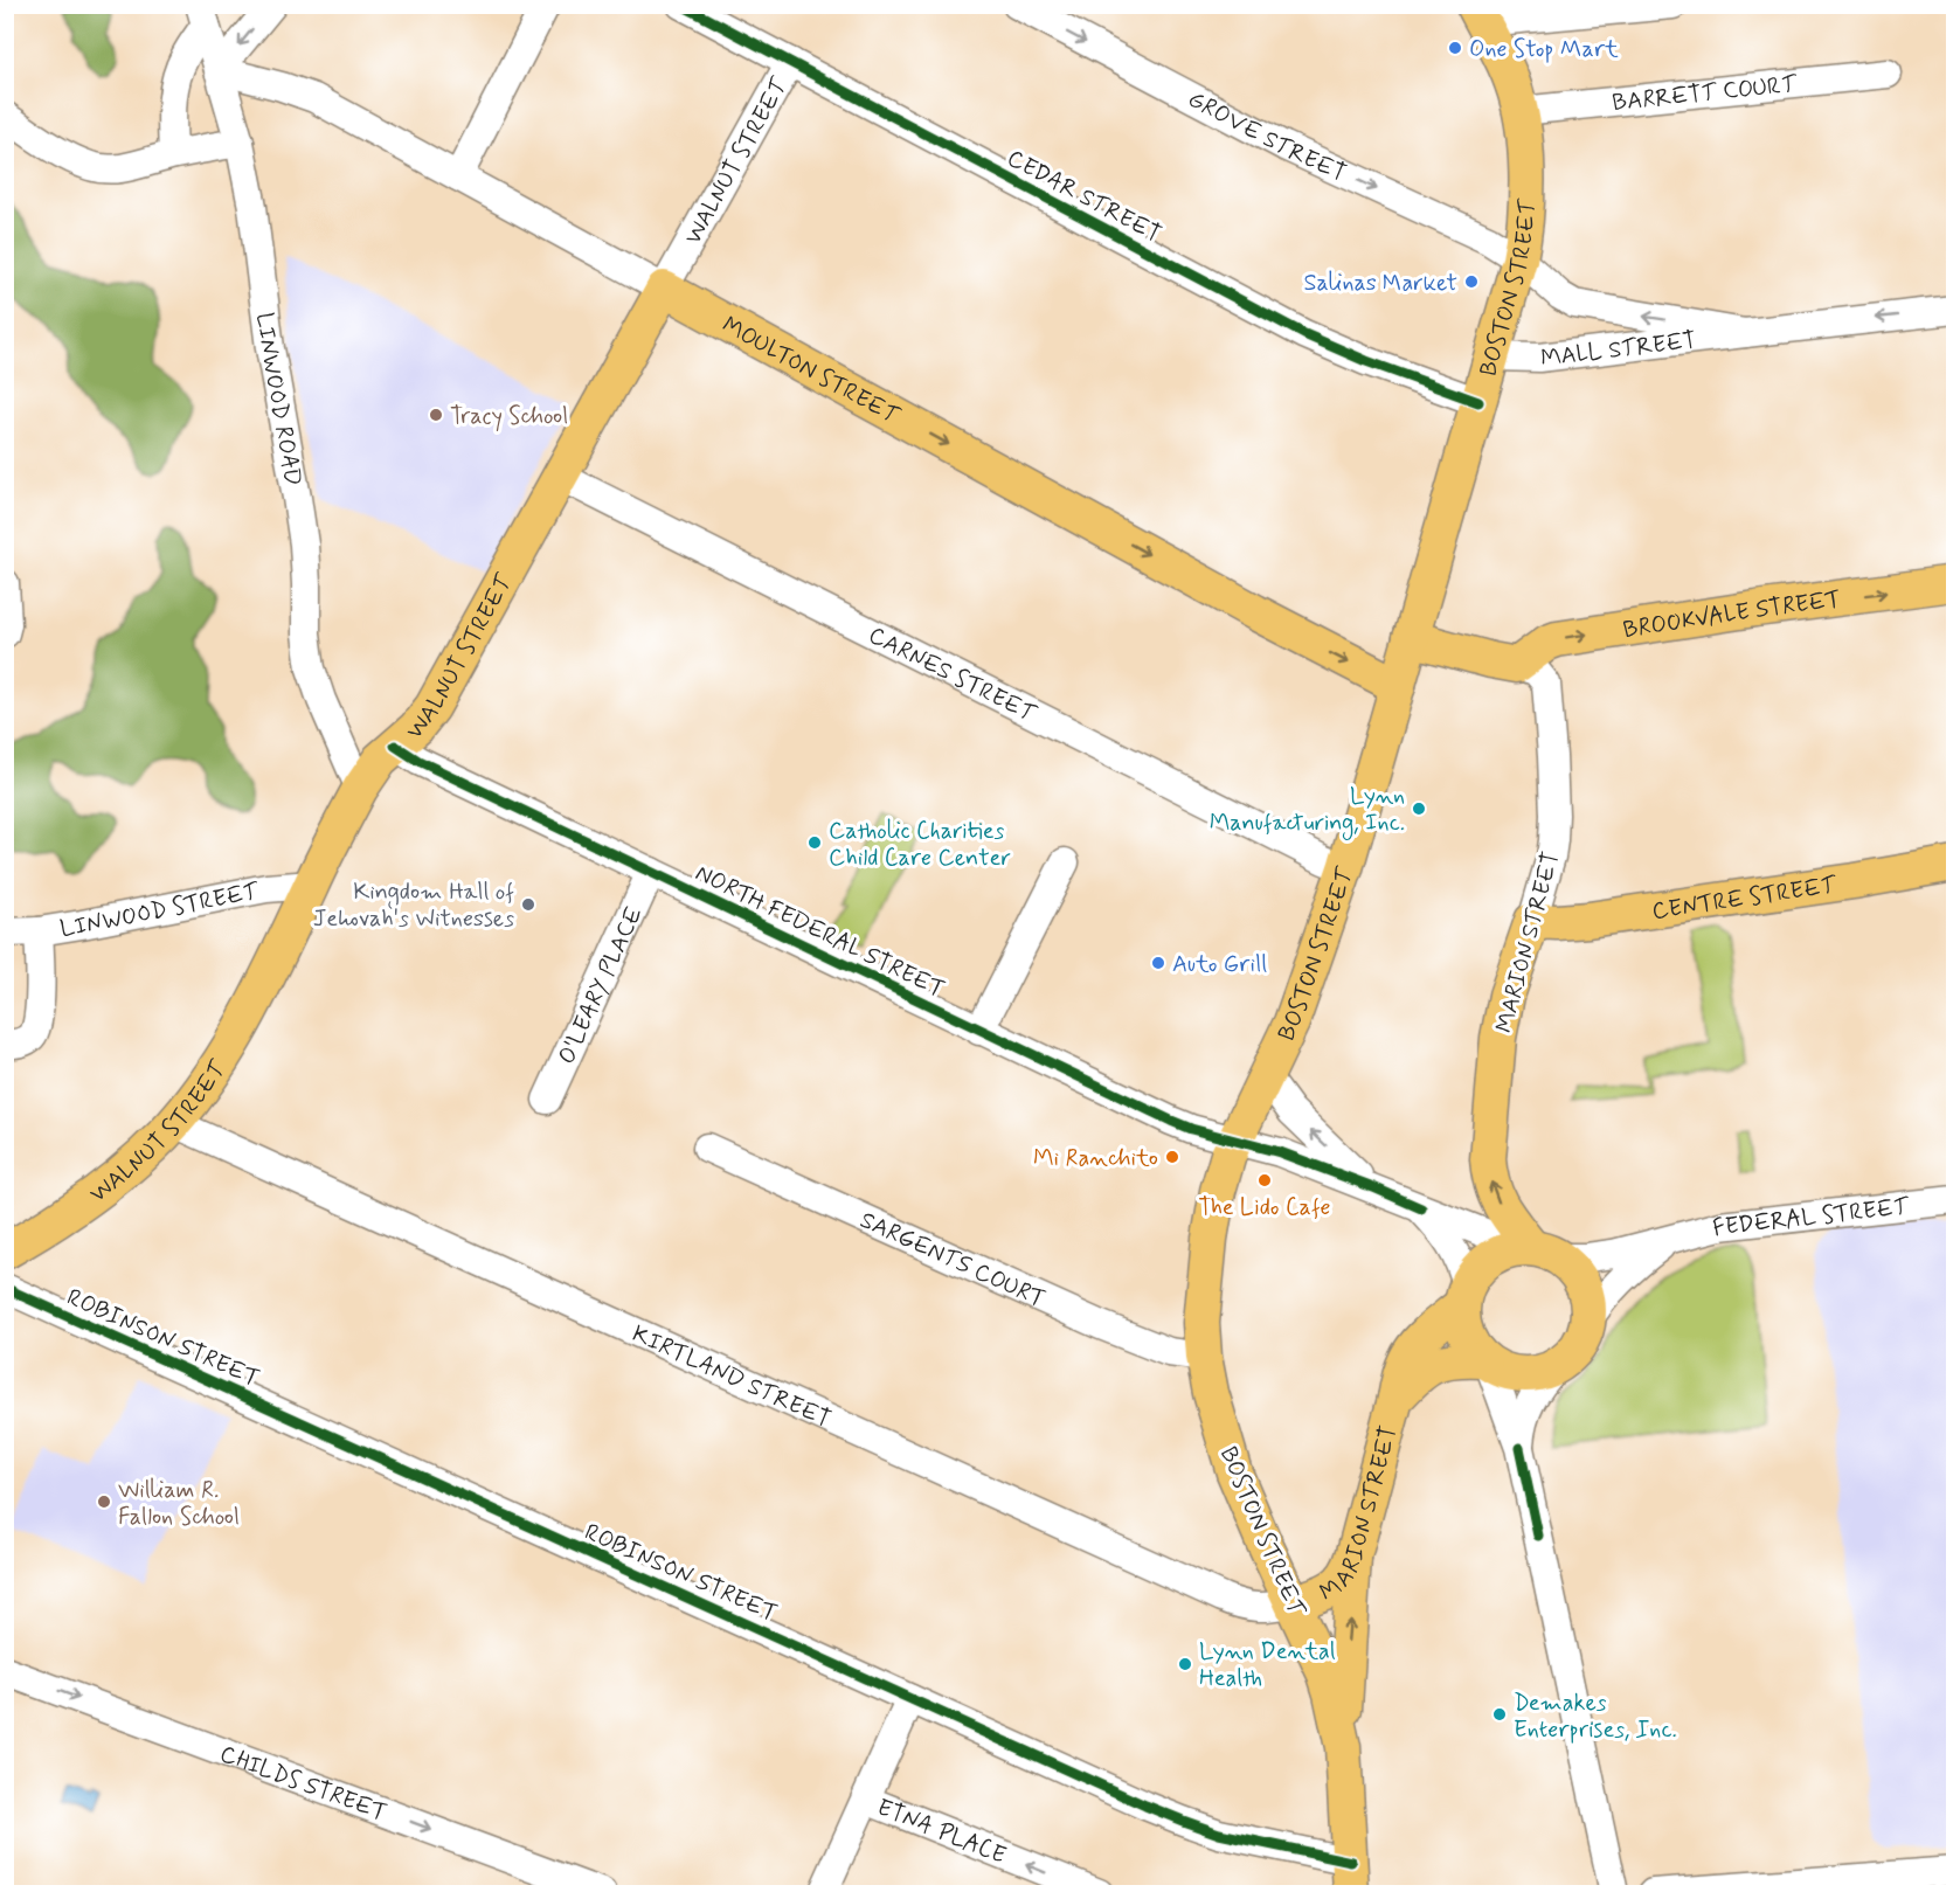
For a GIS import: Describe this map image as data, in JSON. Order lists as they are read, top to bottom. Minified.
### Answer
{"streets":{"main road":["WALNUT STREET","BOSTON STREET","MOULTON STREET","BROOKVALE STREET","CENTRE STREET","MARION STREET"],"street":["BARRETT COURT","GROVE STREET","CEDAR STREET","MALL STREET","LINWOOD ROAD","CARNES STREET","LINWOOD STREET","NORTH FEDERAL STREET","O'LEARY PLACE","FEDERAL STREET","SARGENTS COURT","ROBINSON STREET","KIRTLAND STREET","CHILDS STREET","ETNA PLACE"]},"crossings":[["BARRETT COURT","BOSTON STREET"],["GROVE STREET","BOSTON STREET"],["GROVE STREET","MALL STREET"],["WALNUT STREET","CEDAR STREET"],["WALNUT STREET","MOULTON STREET"],["WALNUT STREET","LINWOOD ROAD"],["WALNUT STREET","CARNES STREET"],["WALNUT STREET","LINWOOD STREET"],["WALNUT STREET","NORTH FEDERAL STREET"],["WALNUT STREET","KIRTLAND STREET"],["CEDAR STREET","BOSTON STREET"],["BOSTON STREET","MALL STREET"],["BOSTON STREET","MOULTON STREET"],["BOSTON STREET","CARNES STREET"],["BOSTON STREET","NORTH FEDERAL STREET"],["BOSTON STREET","MARION STREET"],["BOSTON STREET","FEDERAL STREET"],["BOSTON STREET","SARGENTS COURT"],["BOSTON STREET","ROBINSON STREET"],["BOSTON STREET","KIRTLAND STREET"],["MOULTON STREET","LINWOOD ROAD"],["BROOKVALE STREET","MARION STREET"],["CENTRE STREET","MARION STREET"],["NORTH FEDERAL STREET","O'LEARY PLACE"],["NORTH FEDERAL STREET","FEDERAL STREET"],["MARION STREET","FEDERAL STREET"],["MARION STREET","KIRTLAND STREET"]],"one_way":["GROVE STREET","MOULTON STREET","BROOKVALE STREET","CHILDS STREET","ETNA PLACE"],"places":["One Stop Mart","Salinas Market","Tracy School","Lynn Manufacturing, Inc.","Catholic Charities Child Care Center","Kingdom Hall of Jehovah's Witnesses","Auto Grill","Mi Ranchito","The Lido Cafe","William R. Fallon School","Lynn Dental Health","Demakes Enterprises, Inc."]}
